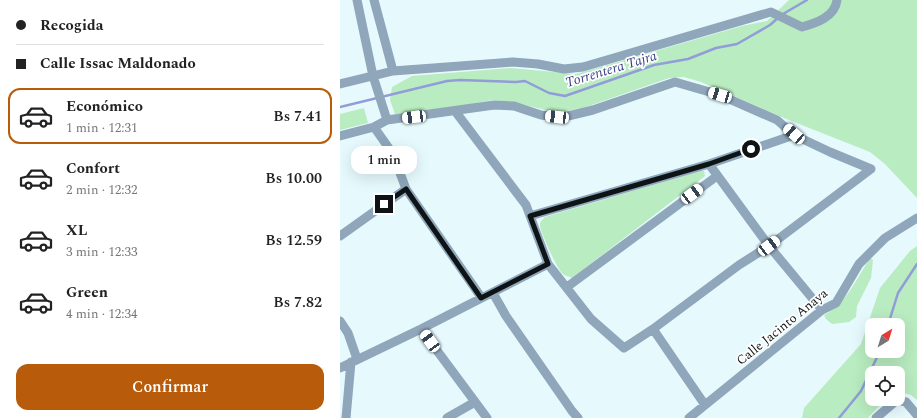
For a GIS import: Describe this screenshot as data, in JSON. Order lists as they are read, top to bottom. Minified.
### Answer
{"streets":{"street":["Calle Jacinto Anaya"]},"water":["Torrentera Tajra"],"north":"top right","page":{"banner":["Recogida","Calle Issac Maldonado"],"list":[{"name":"Económico","note":"1 min · 12:31","value":"Bs 7.41"},{"name":"Confort","note":"2 min · 12:32","value":"Bs 10.00"},{"name":"XL","note":"3 min · 12:33","value":"Bs 12.59"},{"name":"Green","note":"4 min · 12:34","value":"Bs 7.82"}],"bubble":"1 min","buttons":"Confirmar"}}
